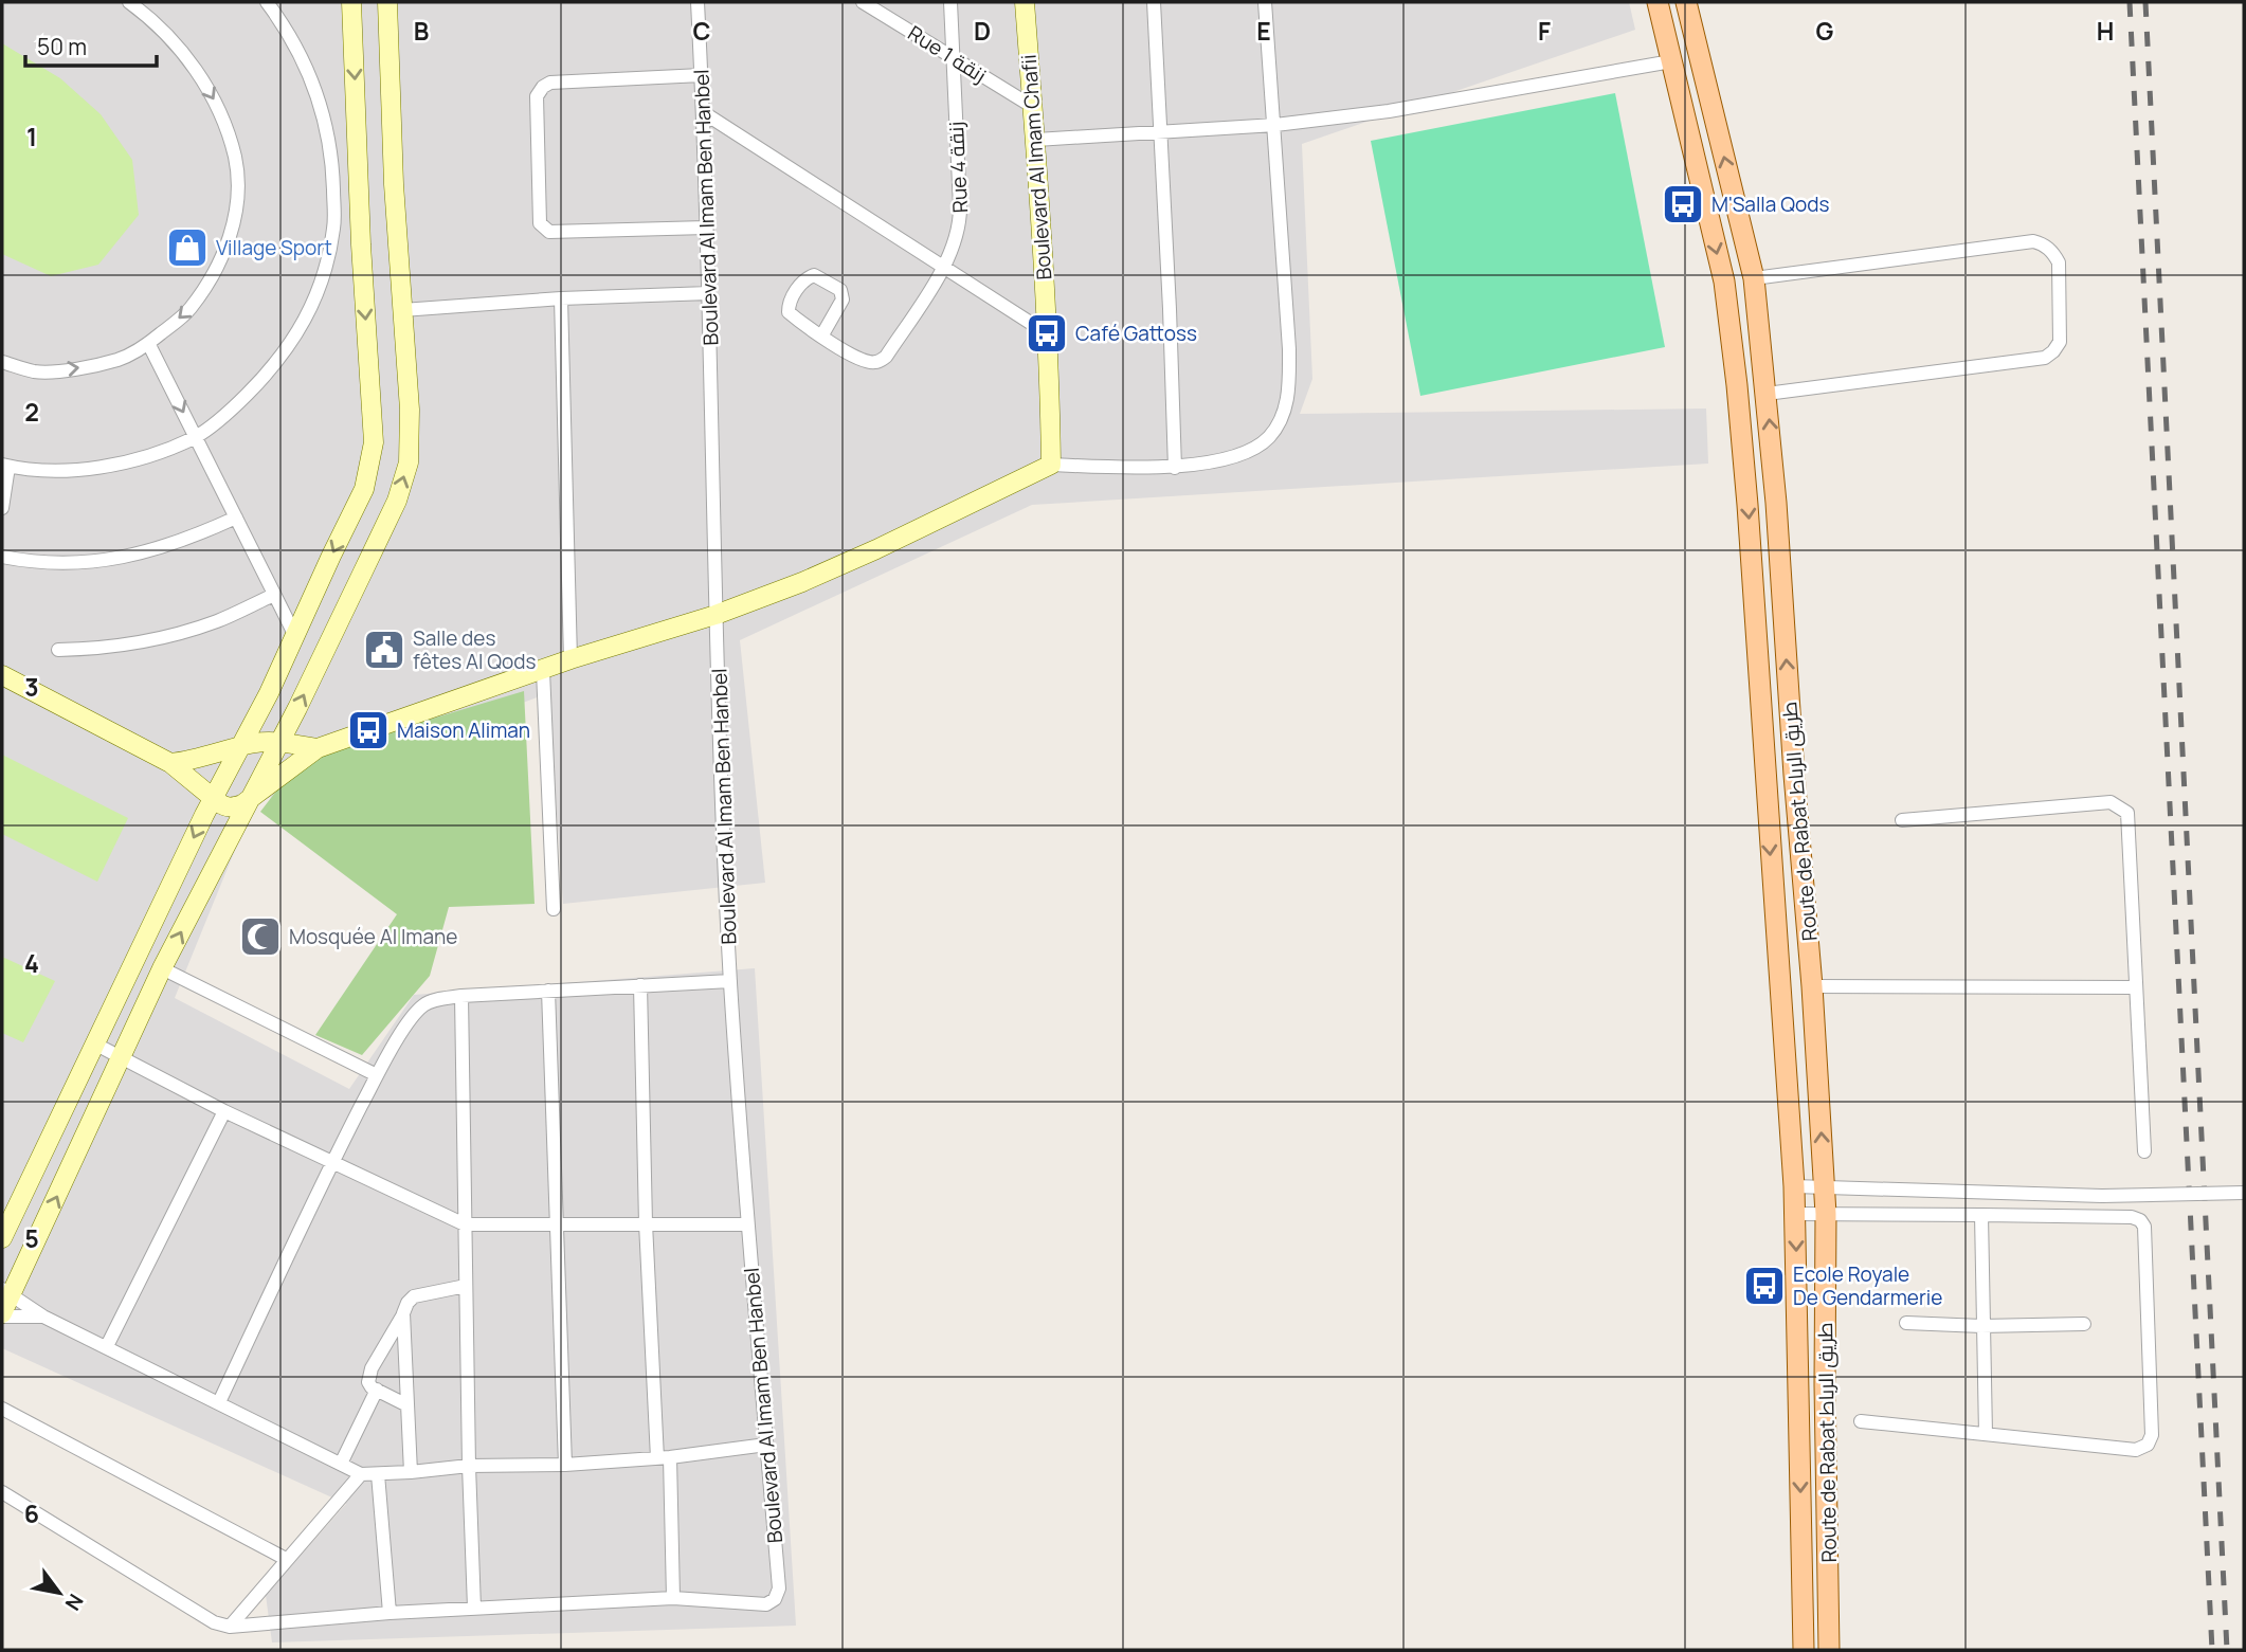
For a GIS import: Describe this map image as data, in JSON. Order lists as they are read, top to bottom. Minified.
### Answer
{"streets":{"main road":["Route de Rabat طريق الرباط"],"street":["Rue 1 زنقة","Rue 4 زنقة","Boulevard Al Imam Chafii","Boulevard Al Imam Ben Hanbel"]},"crossings":[["Rue 1 زنقة","Rue 4 زنقة"],["Rue 1 زنقة","Boulevard Al Imam Chafii"]],"places":{"bus stop":["M'Salla Qods","Café Gattoss","Maison Aliman","Ecole Royale De Gendarmerie"],"shop":["Village Sport"],"public building":["Salle des fêtes Al Qods"],"mosque":["Mosquée Al Imane"]},"scale_bar":"50 m","north":"bottom right","grid":{"columns":["B","C","D","E","F","G","H"],"rows":["1","2","3","4","5","6"]}}
